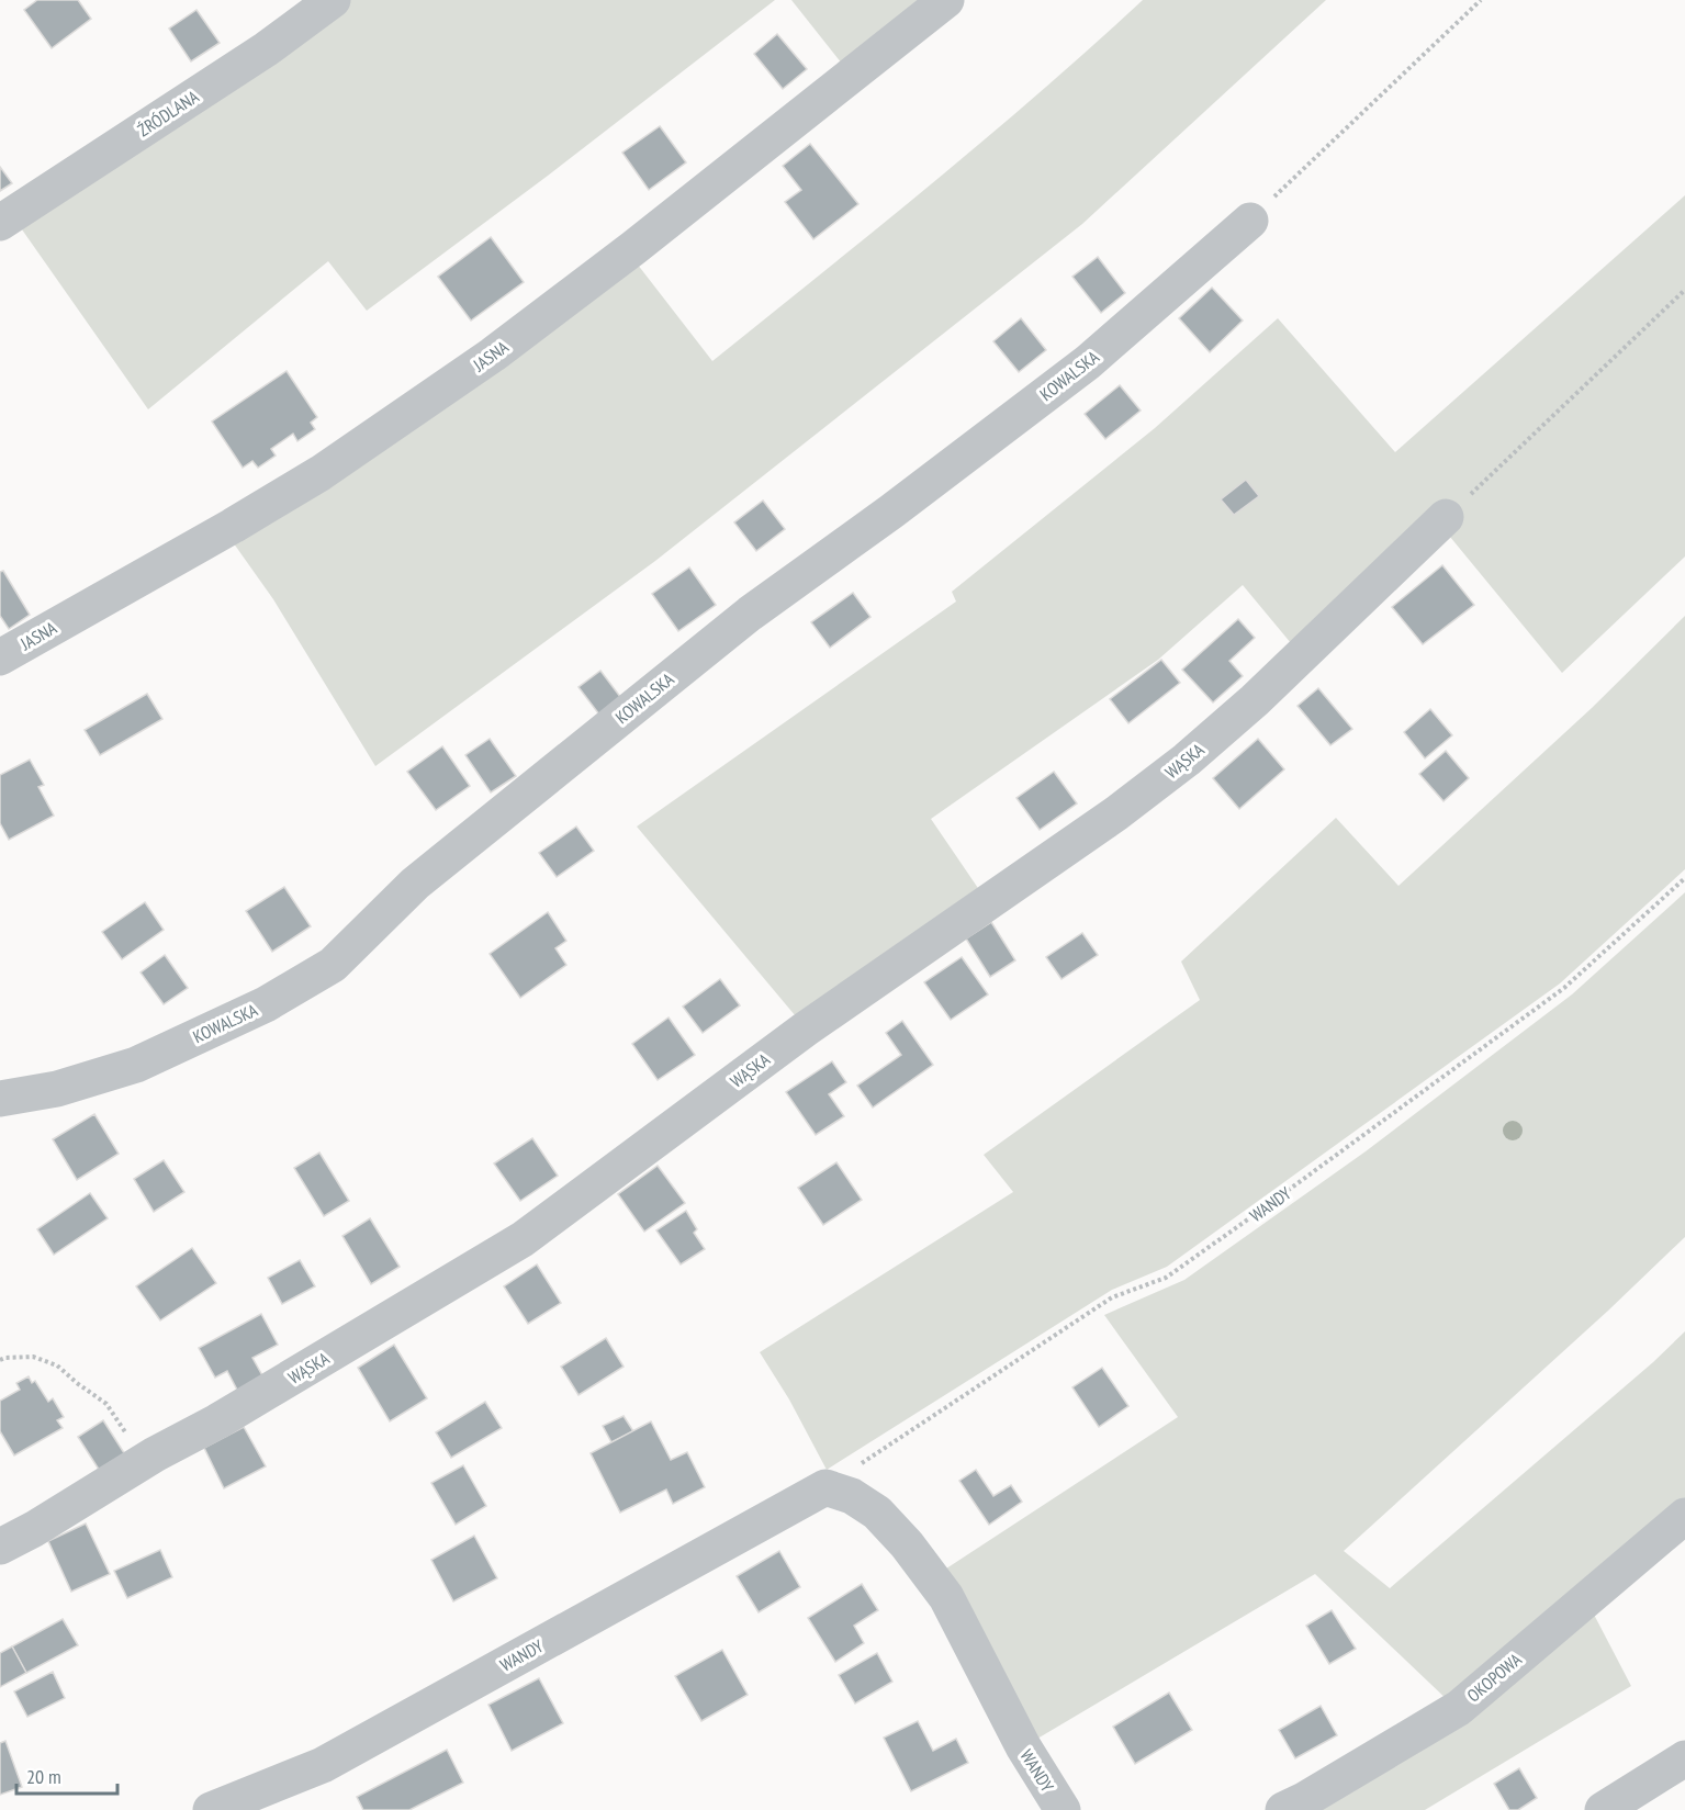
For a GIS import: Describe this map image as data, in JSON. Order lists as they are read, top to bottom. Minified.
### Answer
{"streets":{"street":["ŹRÓDLANA","JASNA","KOWALSKA","WĄSKA","WANDY","OKOPOWA"]},"scale_bar":"20 m"}
